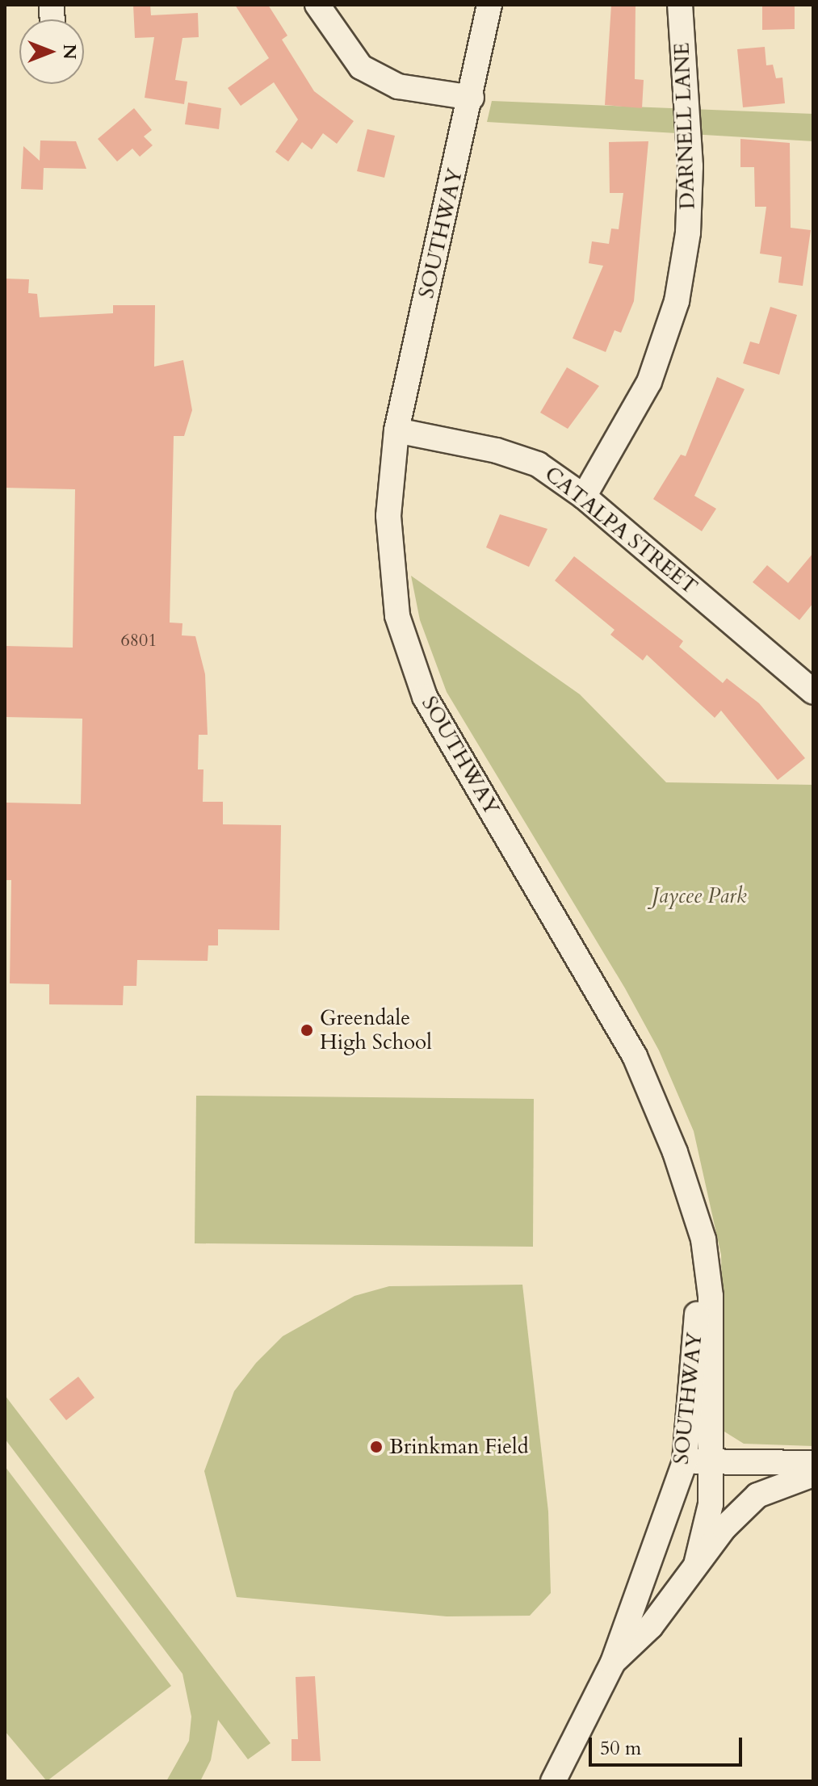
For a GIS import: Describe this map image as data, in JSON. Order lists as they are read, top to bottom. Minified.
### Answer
{"streets":{"street":["DARNELL LANE","SOUTHWAY","CATALPA STREET"]},"crossings":[["DARNELL LANE","CATALPA STREET"],["SOUTHWAY","CATALPA STREET"]],"parks":["Jaycee Park"],"places":["Greendale High School","Brinkman Field"],"house_numbers":["6801"],"scale_bar":"50 m","north":"right"}
